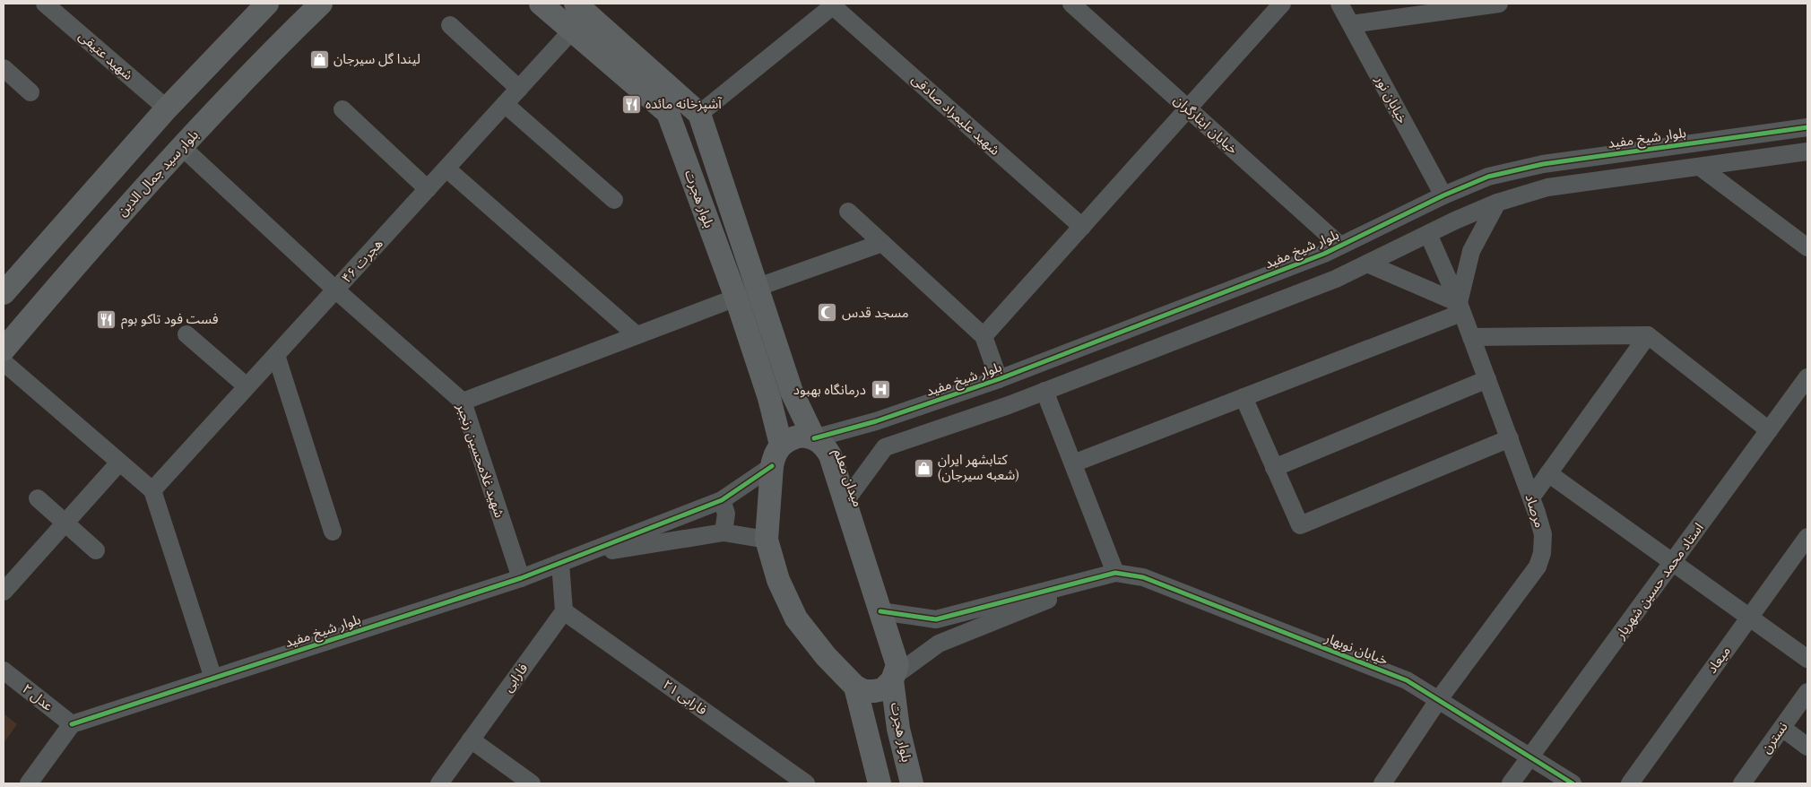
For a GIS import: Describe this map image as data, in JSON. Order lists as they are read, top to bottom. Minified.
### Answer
{"streets":{"main road":["بلوار سید جمال الدین","بلوار هجرت","میدان معلم"],"street":["شهید عتیقی","خیابان نور","شهید علیمراد صادقی","خیابان ایثارگران","بلوار شیخ مفید","هجرت ۴۶","شهید غلامحسین رنجبر","مرصاد","استاد محمد حسین شهریار","خیابان نوبهار","میعاد","فارابی","عدل ۲","فارابی ۲۱","نسترن"]},"crossings":[["خیابان نور","بلوار شیخ مفید"],["خیابان ایثارگران","بلوار شیخ مفید"],["بلوار شیخ مفید","بلوار هجرت"],["بلوار شیخ مفید","شهید غلامحسین رنجبر"],["بلوار شیخ مفید","میدان معلم"],["بلوار شیخ مفید","عدل ۲"],["بلوار سید جمال الدین","شهید غلامحسین رنجبر"],["بلوار هجرت","هجرت ۴۶"],["بلوار هجرت","میدان معلم"],["هجرت ۴۶","شهید غلامحسین رنجبر"],["مرصاد","خیابان نوبهار"],["استاد محمد حسین شهریار","خیابان نوبهار"],["فارابی","فارابی ۲۱"]],"places":{"shop":["لیندا گل سیرجان","کتابشهر ایران (شعبه سیرجان)"],"restaurant":["آشپزخانه مائده","فست فود تاکو بوم"],"mosque":["مسجد قدس"],"hospital":["درمانگاه بهبود"]}}
